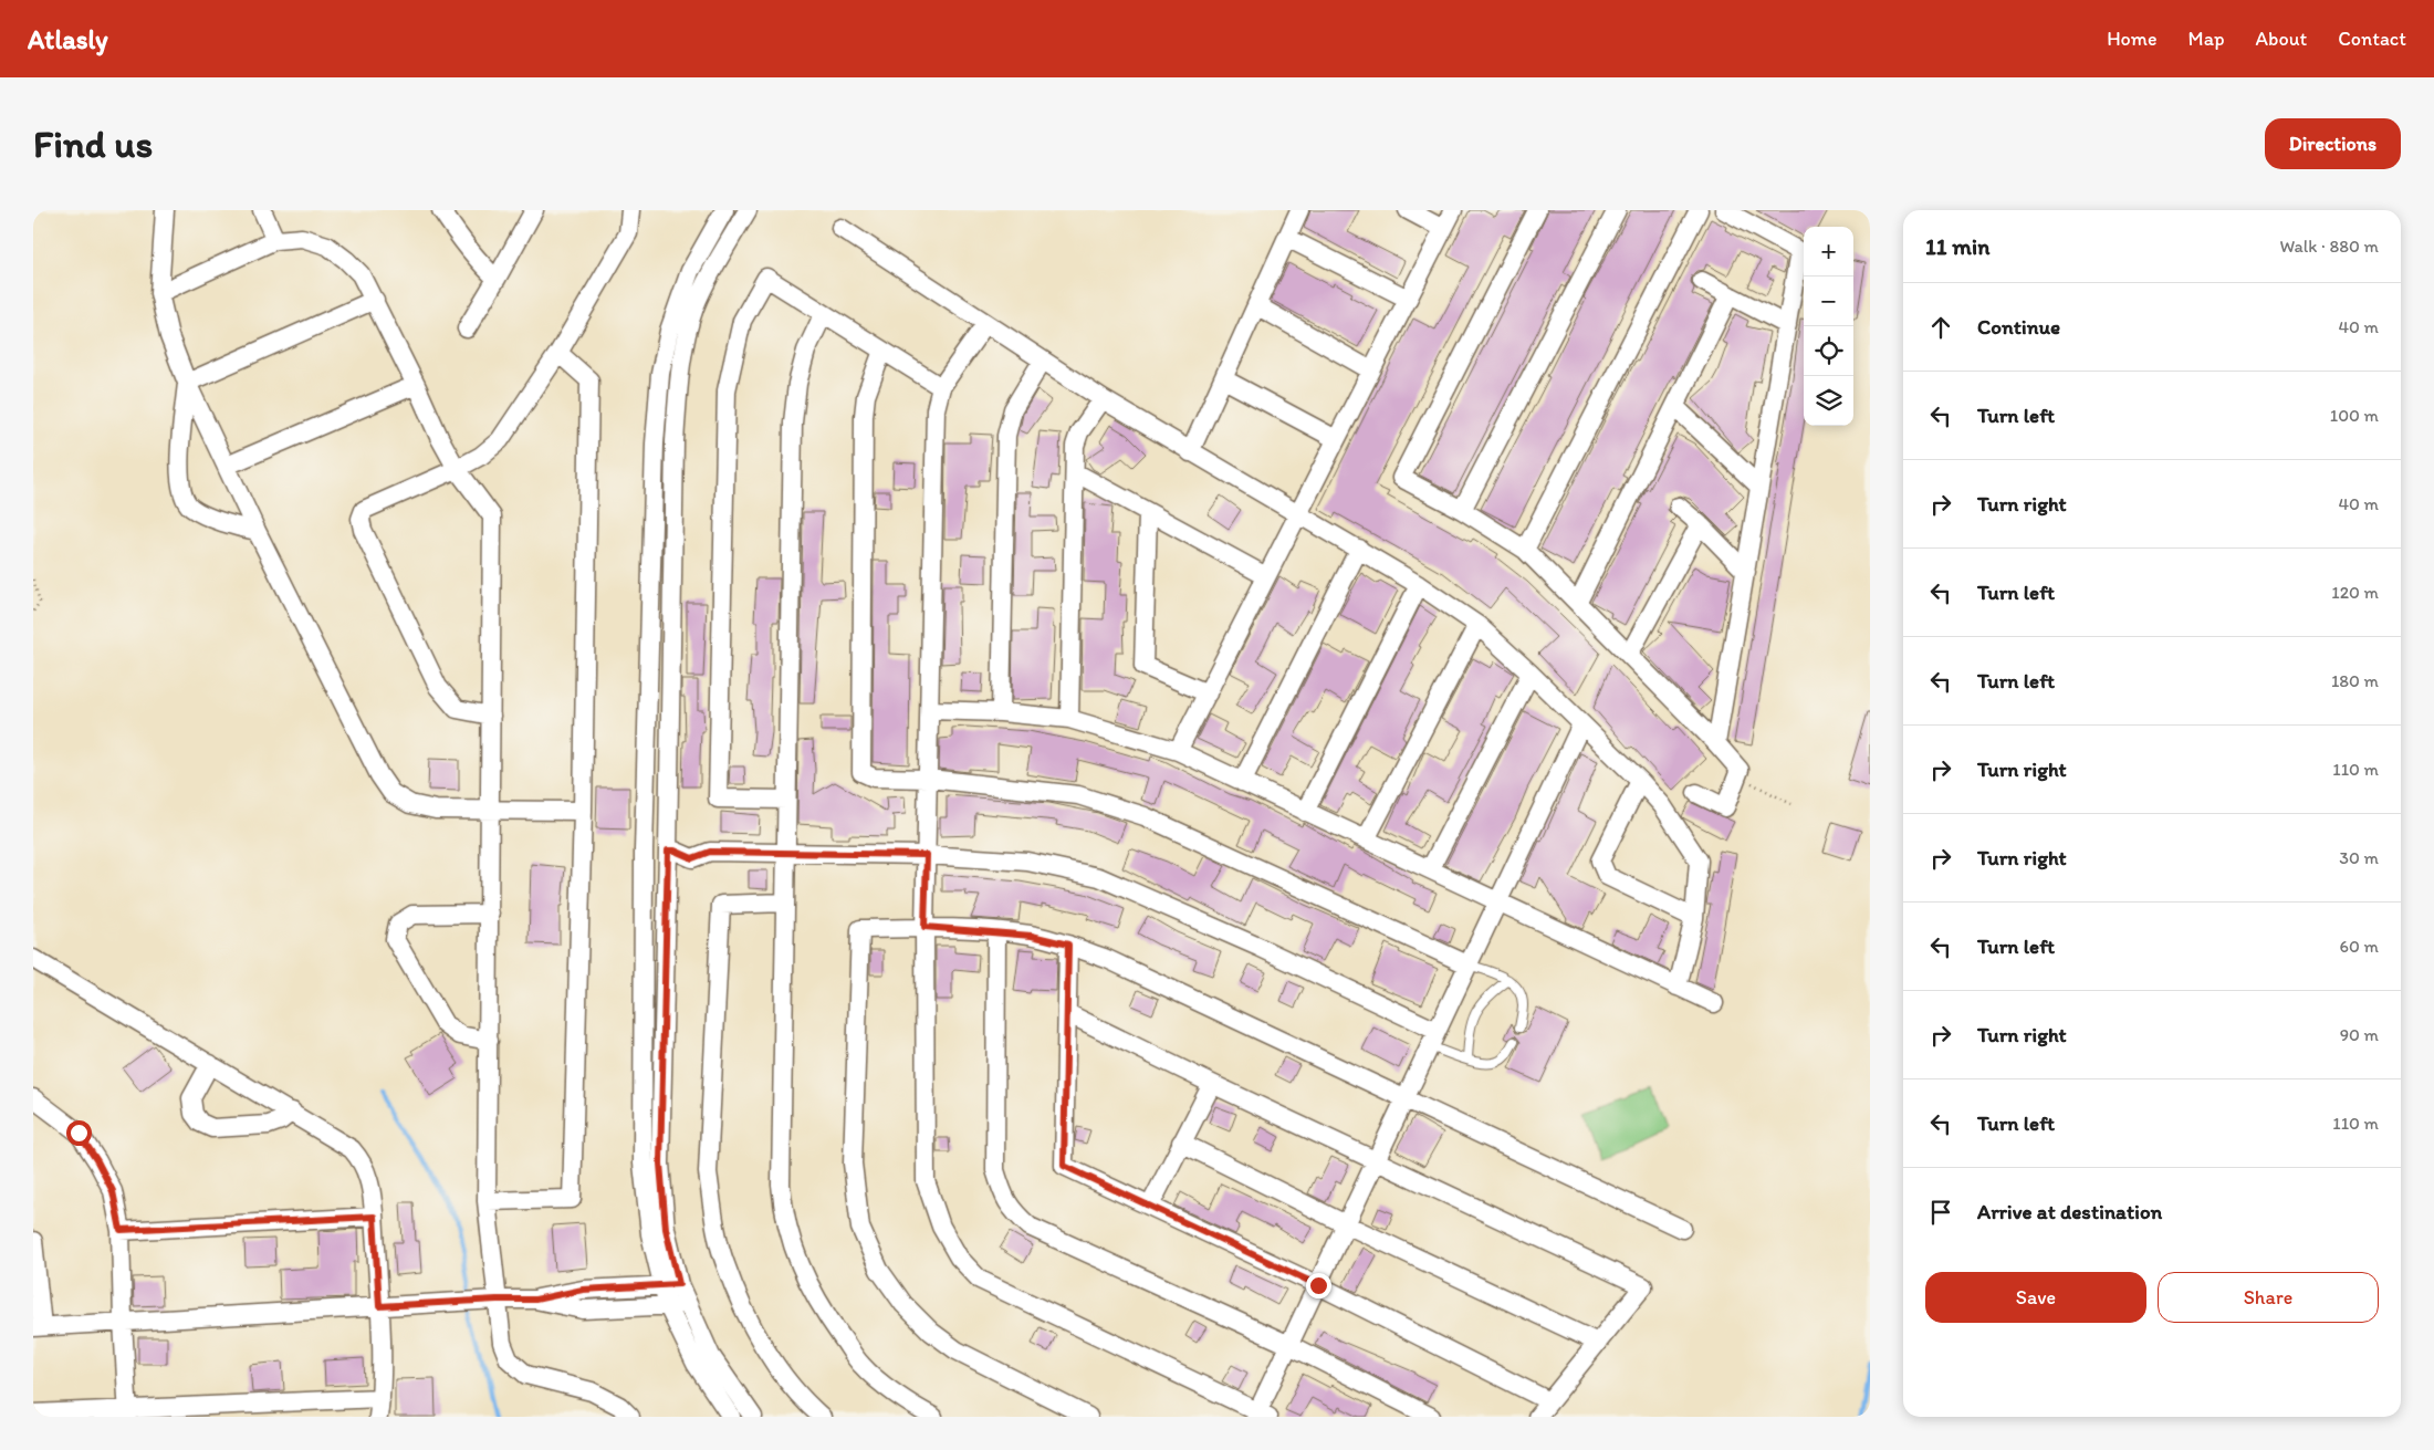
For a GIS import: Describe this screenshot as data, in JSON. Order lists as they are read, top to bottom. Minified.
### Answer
{"page":{"header":"Atlasly","nav":["Home","Map","About","Contact"],"buttons":["Directions",["Save","Share"]],"title":"Find us","heading":["11 min","Walk · 880 m"],"map_buttons":["+","−"],"list":[["Continue","40 m"],["Turn left","100 m"],["Turn right","40 m"],["Turn left","120 m"],["Turn left","180 m"],["Turn right","110 m"],["Turn right","30 m"],["Turn left","60 m"],["Turn right","90 m"],["Turn left","110 m"],"Arrive at destination"]}}
